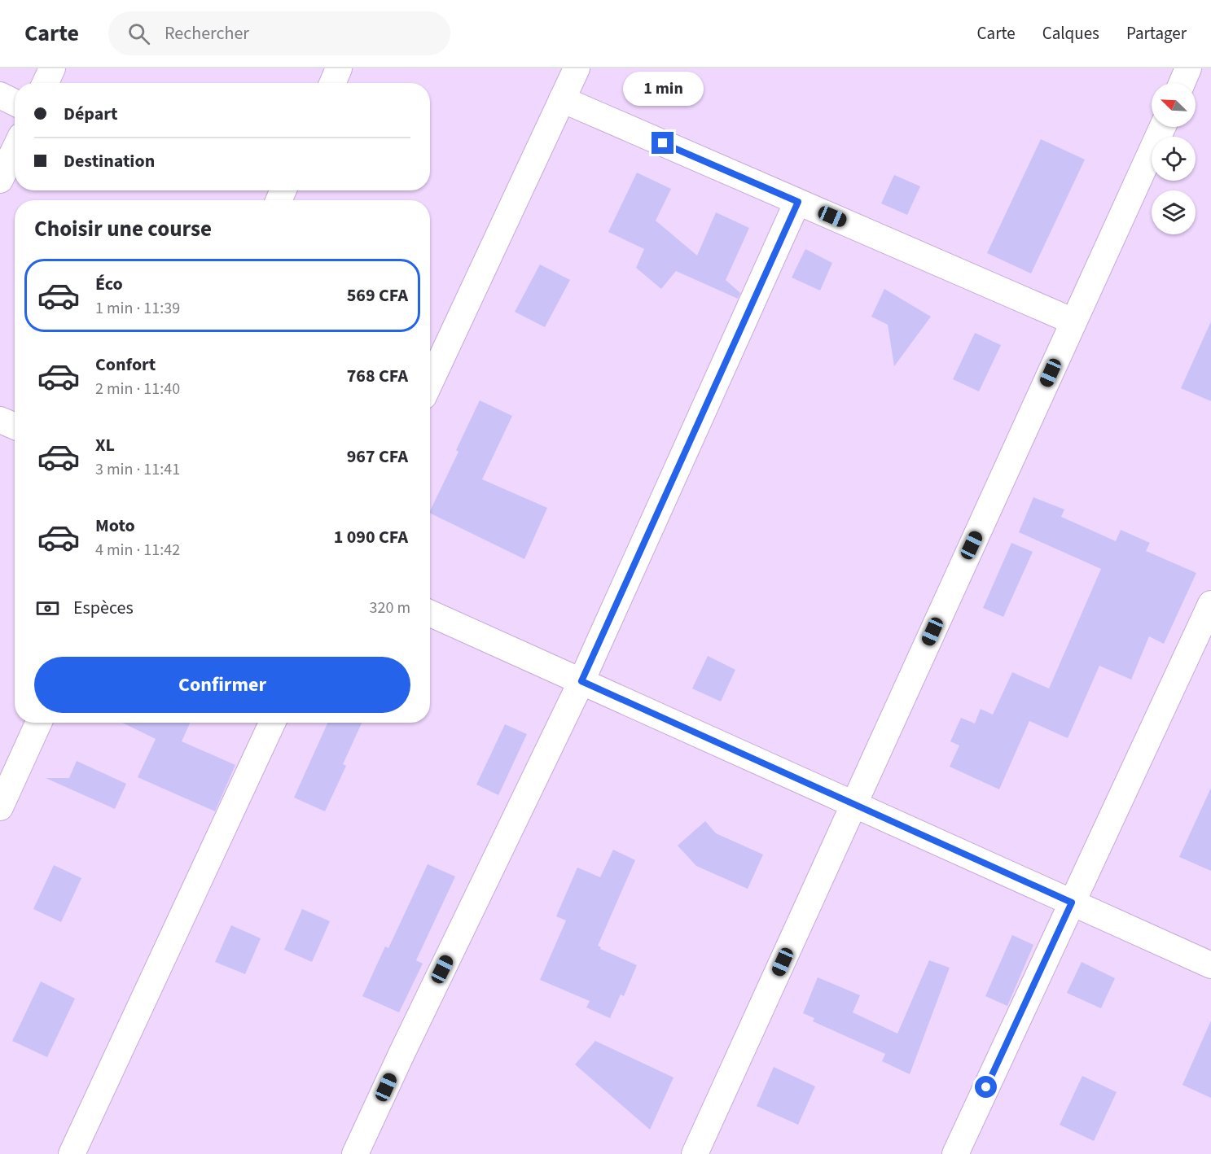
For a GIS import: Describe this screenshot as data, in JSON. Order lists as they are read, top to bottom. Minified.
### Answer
{"north":"top left","page":{"header":"Carte","search":"Rechercher","nav":["Carte","Calques","Partager"],"bubble":"1 min","banner":["Départ","Destination"],"heading":"Choisir une course","list":[{"name":"Éco","note":"1 min · 11:39","value":"569 CFA"},{"name":"Confort","note":"2 min · 11:40","value":"768 CFA"},{"name":"XL","note":"3 min · 11:41","value":"967 CFA"},{"name":"Moto","note":"4 min · 11:42","value":"1 090 CFA"}],"pay":["Espèces","320 m"],"buttons":"Confirmer"}}
